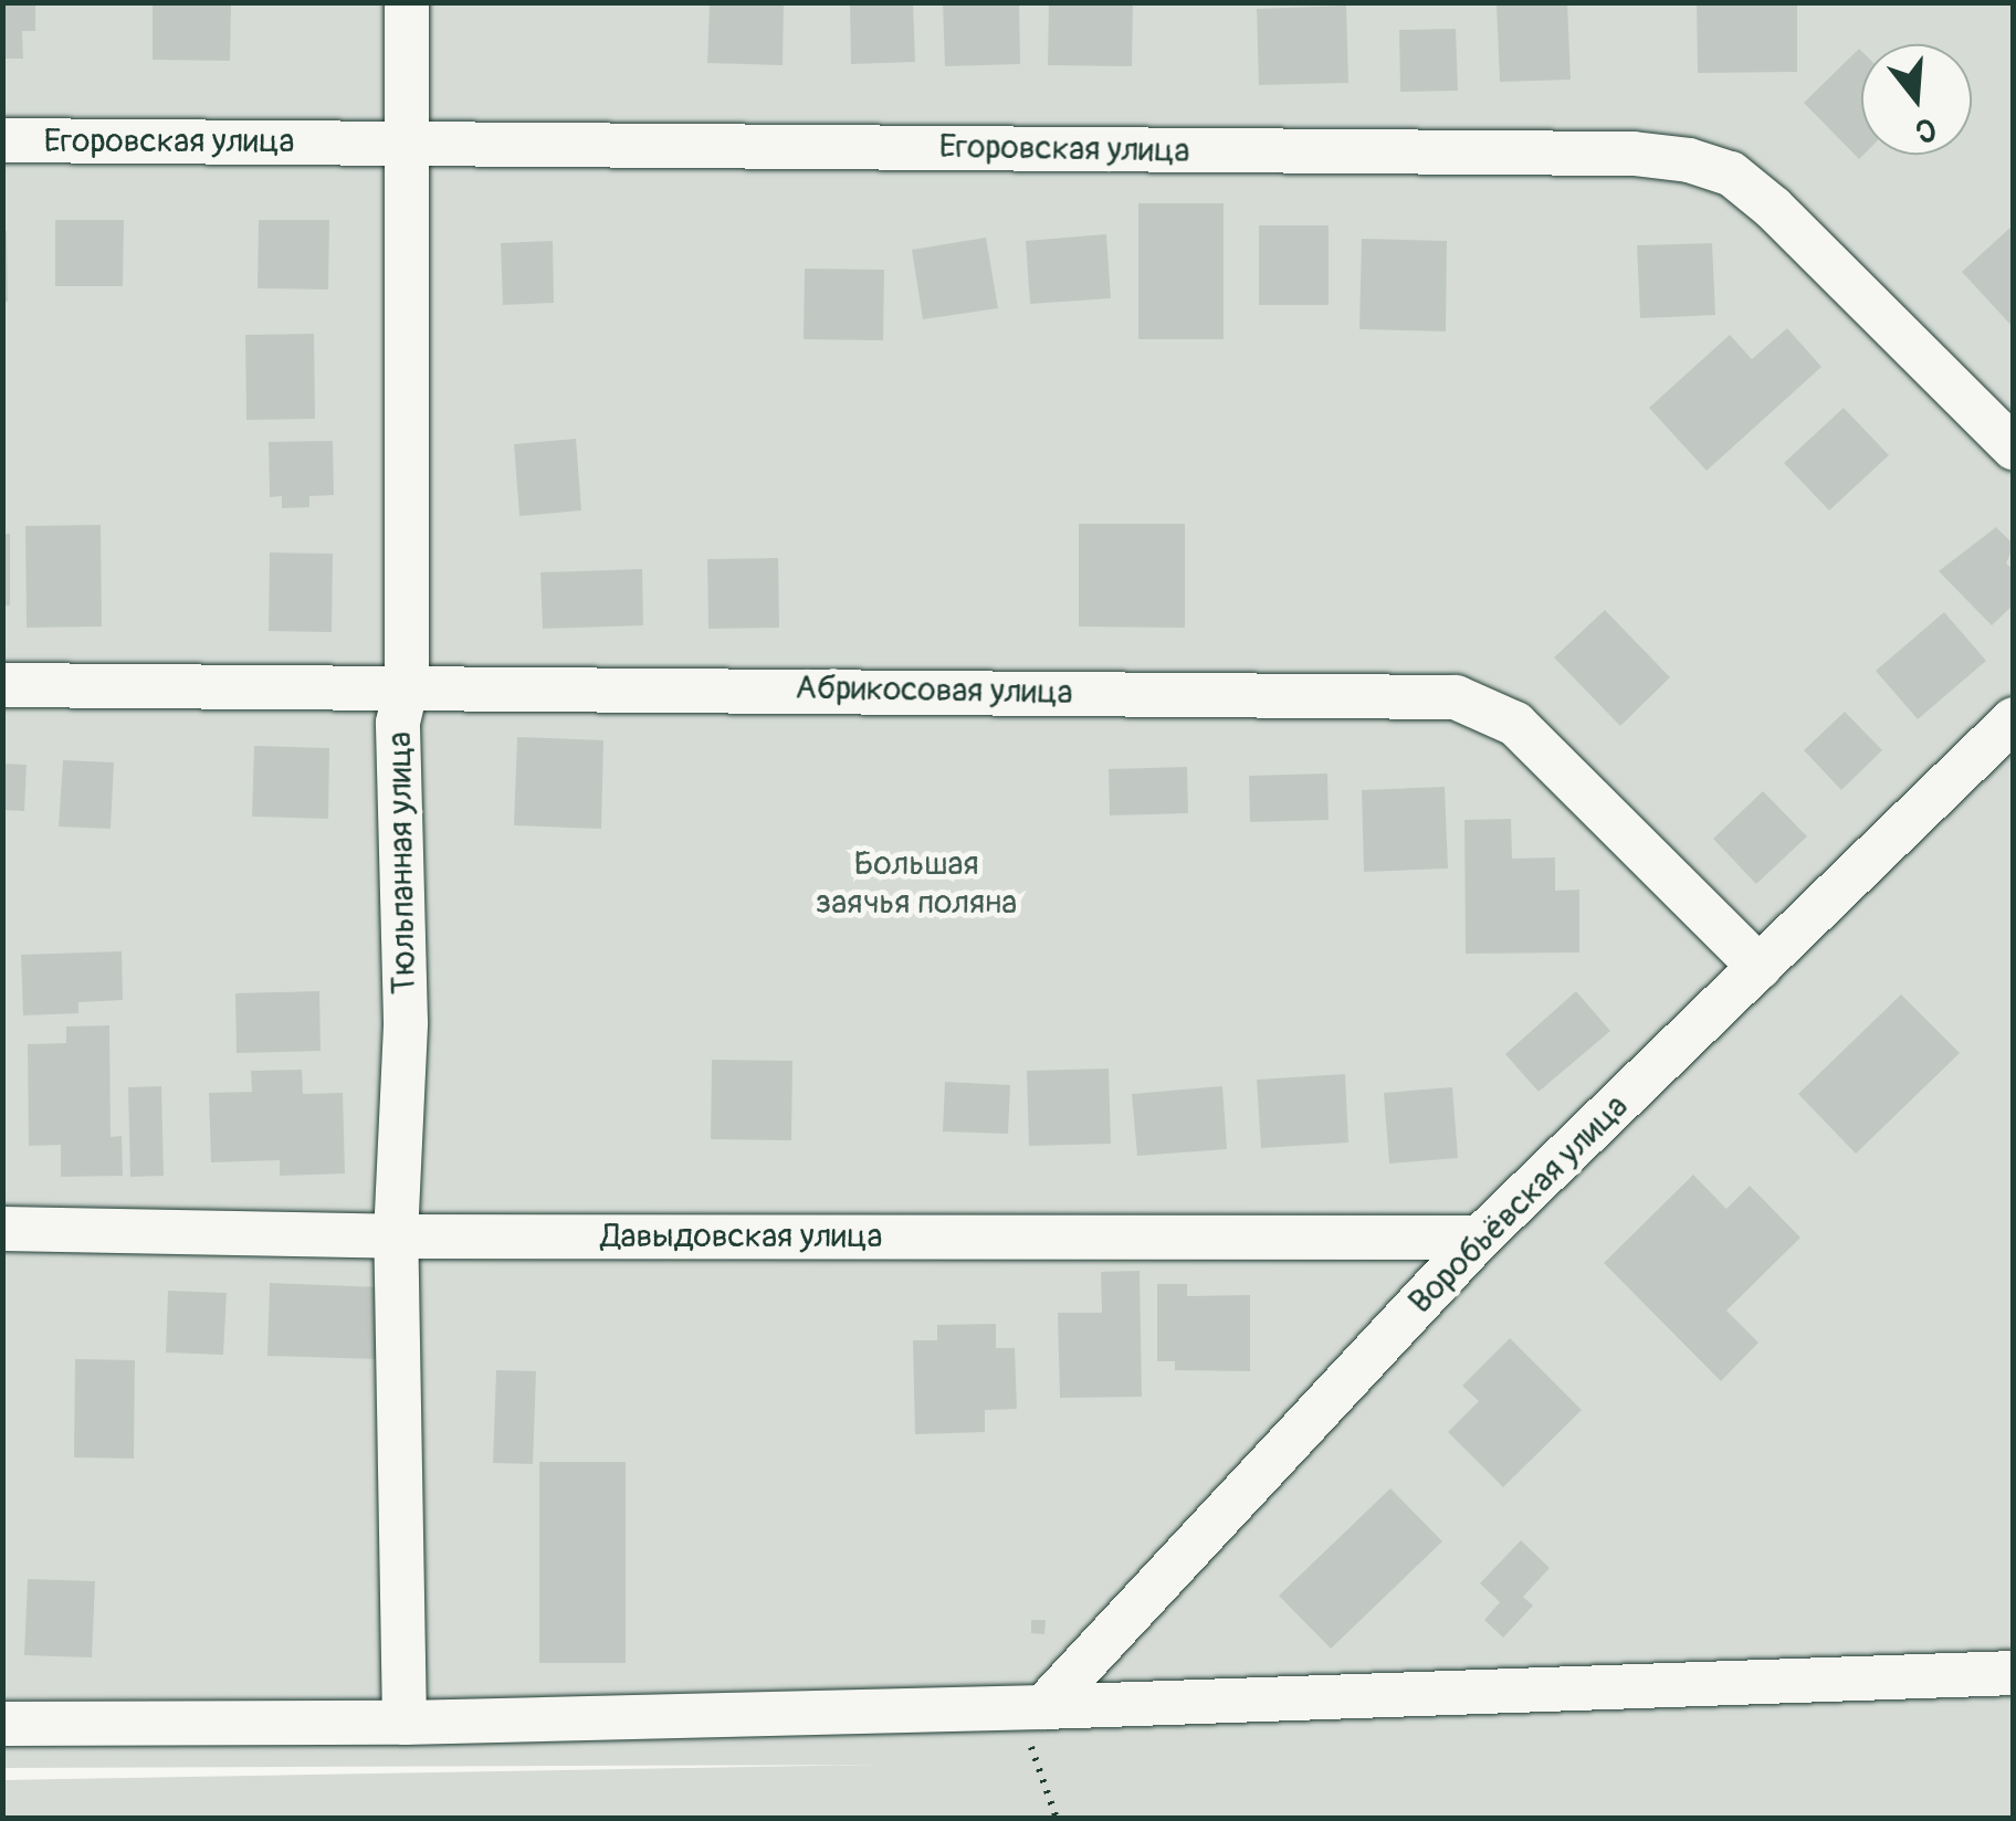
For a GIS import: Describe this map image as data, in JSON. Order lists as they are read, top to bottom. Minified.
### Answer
{"streets":{"street":["Егоровская улица","Абрикосовая улица","Тюльпанная улица","Воробьёвская улица","Давыдовская улица"]},"crossings":[["Егоровская улица","Тюльпанная улица"],["Абрикосовая улица","Тюльпанная улица"],["Абрикосовая улица","Воробьёвская улица"],["Тюльпанная улица","Давыдовская улица"],["Воробьёвская улица","Давыдовская улица"]],"parks":["Большая заячья поляна"],"north":"bottom"}
